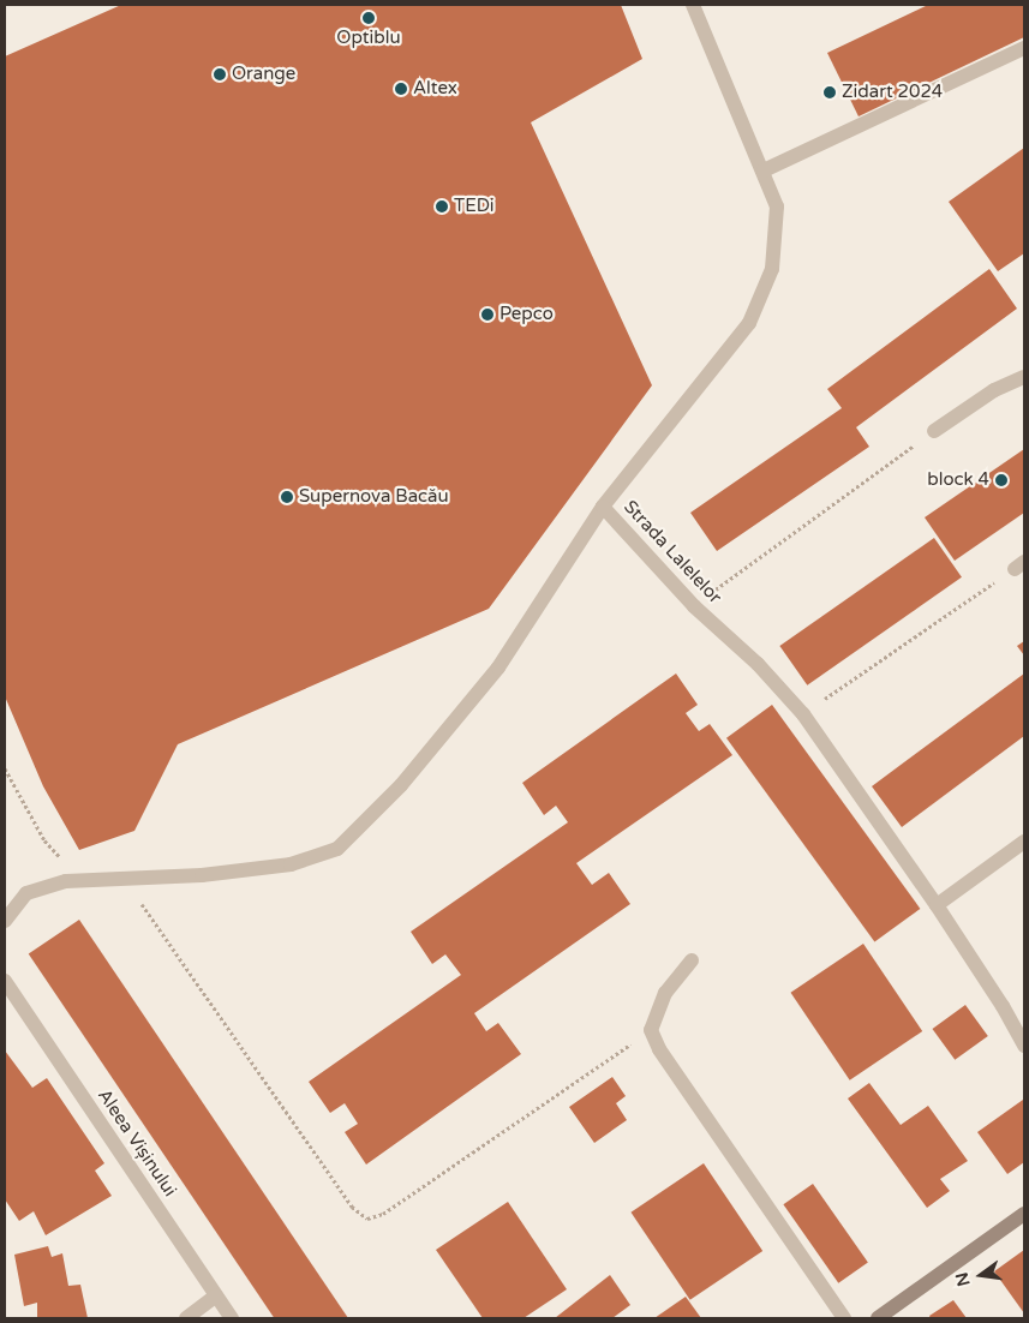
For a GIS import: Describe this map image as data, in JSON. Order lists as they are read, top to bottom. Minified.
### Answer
{"streets":{"street":["Strada Lalelelor","Aleea Vișinului"]},"places":["Optiblu","Orange","Altex","Zidart 2024","TEDi","Pepco","block 4","Supernova Bacău"],"north":"left"}
